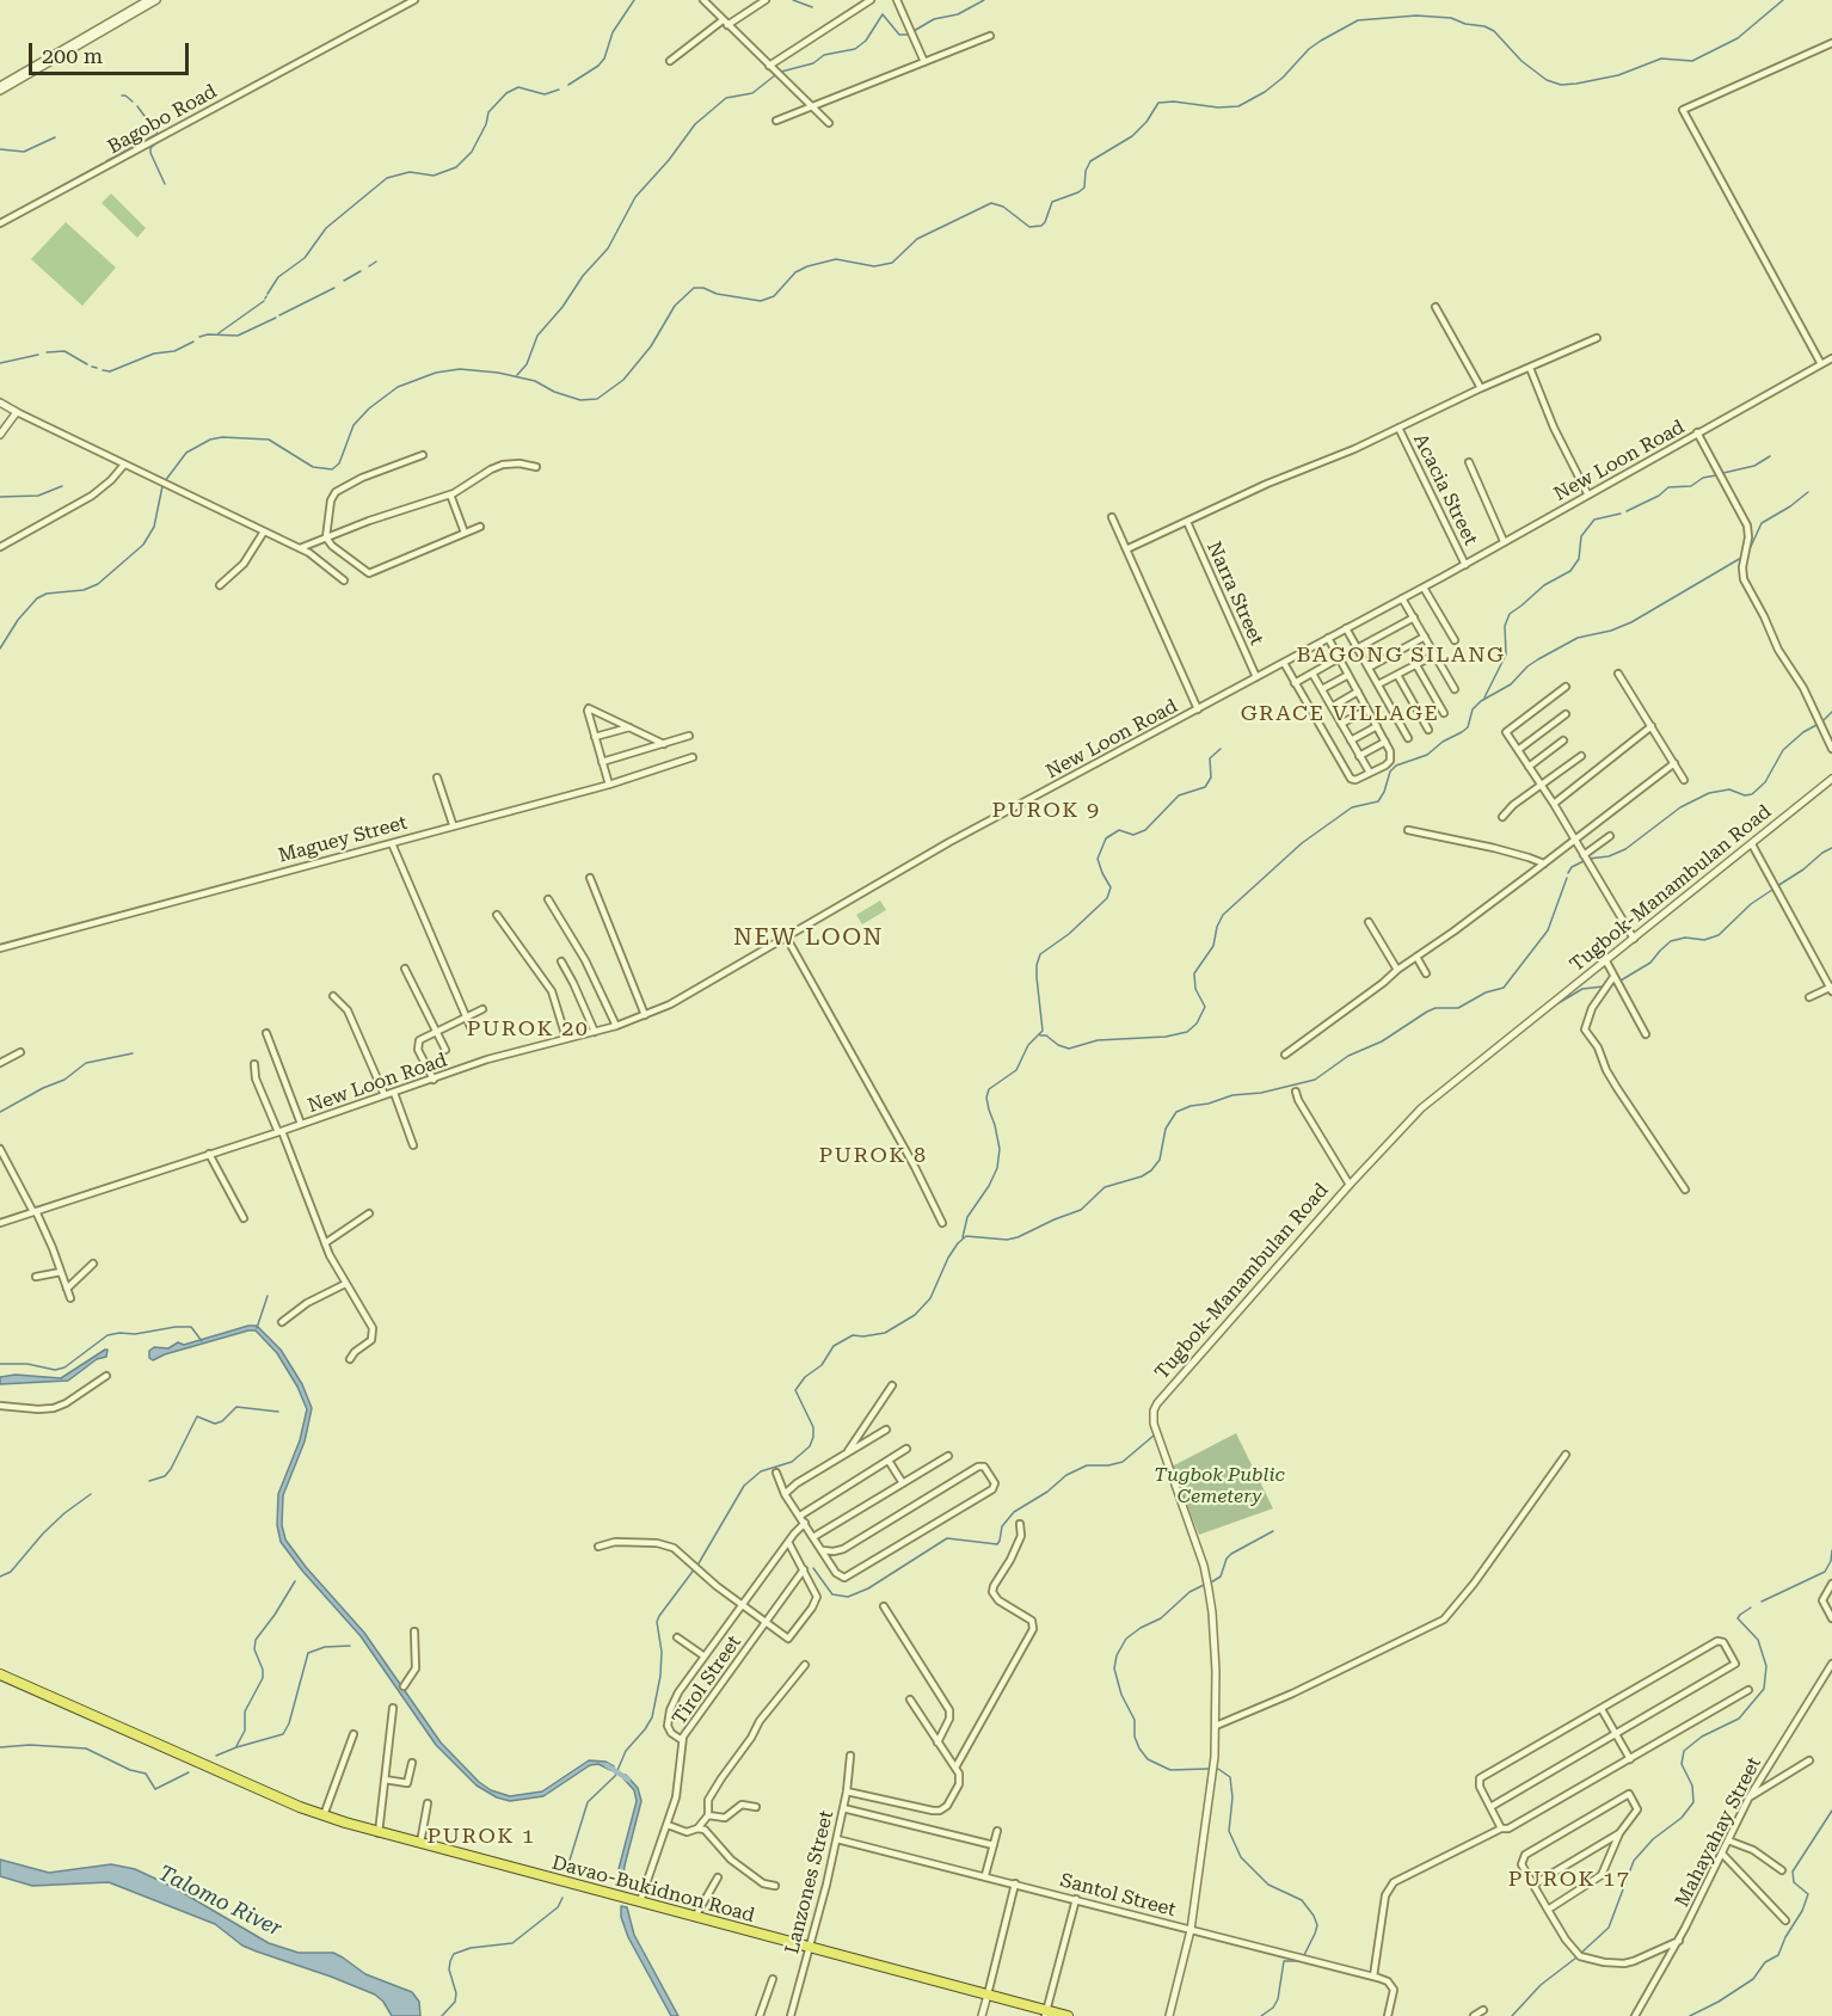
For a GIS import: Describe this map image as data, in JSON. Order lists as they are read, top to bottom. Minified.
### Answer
{"streets":{"highway":["Davao-Bukidnon Road"],"street":["Bagobo Road","New Loon Road","Acacia Street","Narra Street","Maguey Street","Tugbok-Manambulan Road","Tirol Street","Mahayahay Street","Lanzones Street","Santol Street"]},"crossings":[["New Loon Road","Acacia Street"],["New Loon Road","Narra Street"],["Tugbok-Manambulan Road","Santol Street"],["Tirol Street","Davao-Bukidnon Road"],["Lanzones Street","Davao-Bukidnon Road"],["Lanzones Street","Santol Street"]],"districts":["BAGONG SILANG","GRACE VILLAGE","PUROK 9","NEW LOON","PUROK 20","PUROK 8","PUROK 1","PUROK 17"],"water":["Talomo River"],"parks":["Tugbok Public Cemetery"],"scale_bar":"200 m"}
